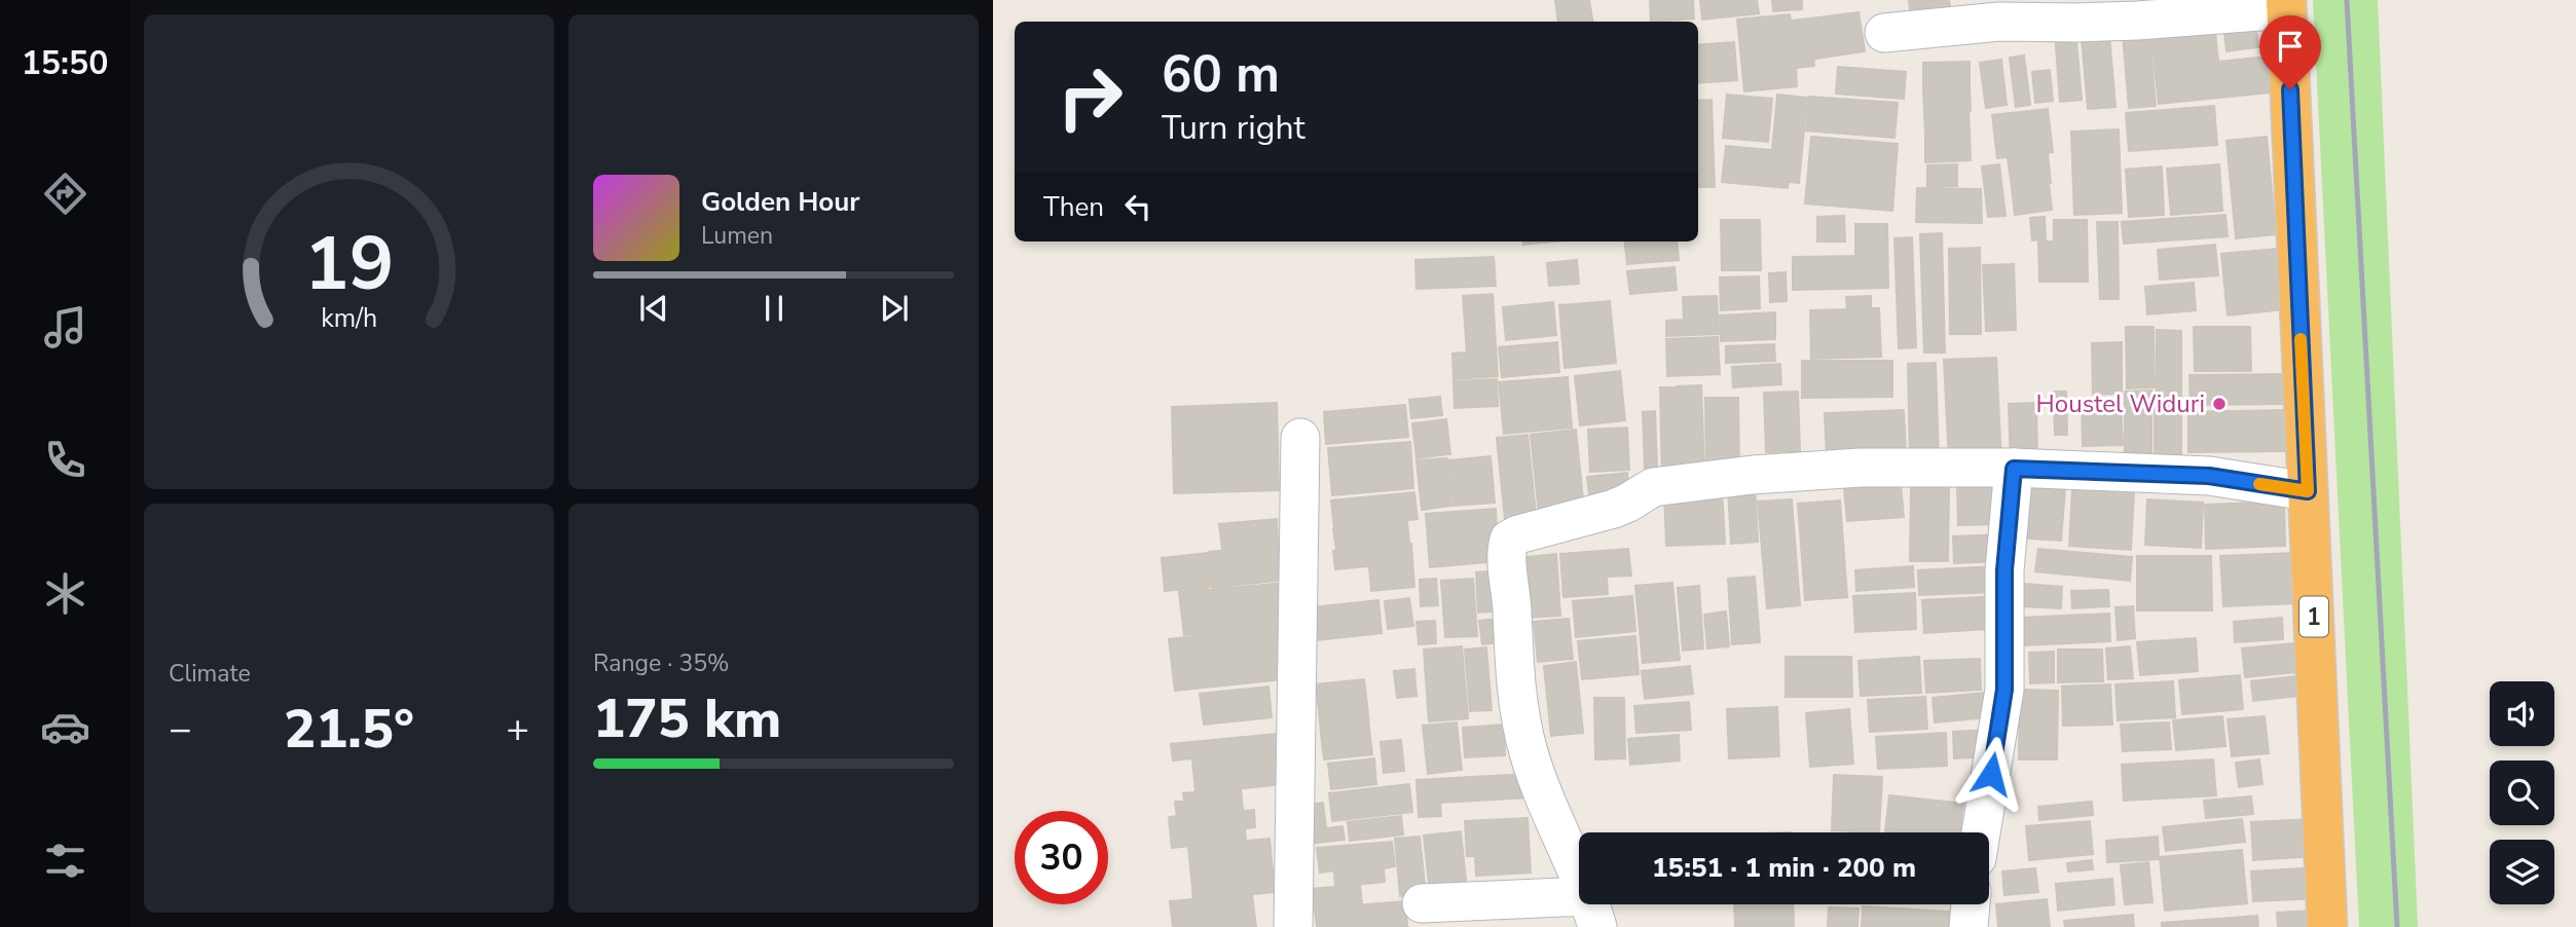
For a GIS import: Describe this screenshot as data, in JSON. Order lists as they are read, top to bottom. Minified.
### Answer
{"streets":{"highway":["1"]},"places":["Houstel Widuri"],"page":{"tabs":"15:50","turn":["60 m","Turn right"],"then":"Then","song":["Golden Hour","Lumen"],"tile":["Climate",["Range · 35%","175 km"]],"heat":["−","21.5°","+"],"limit":"30","trip":"15:51 · 1 min · 200 m","gauge":["19","km/h"]}}
